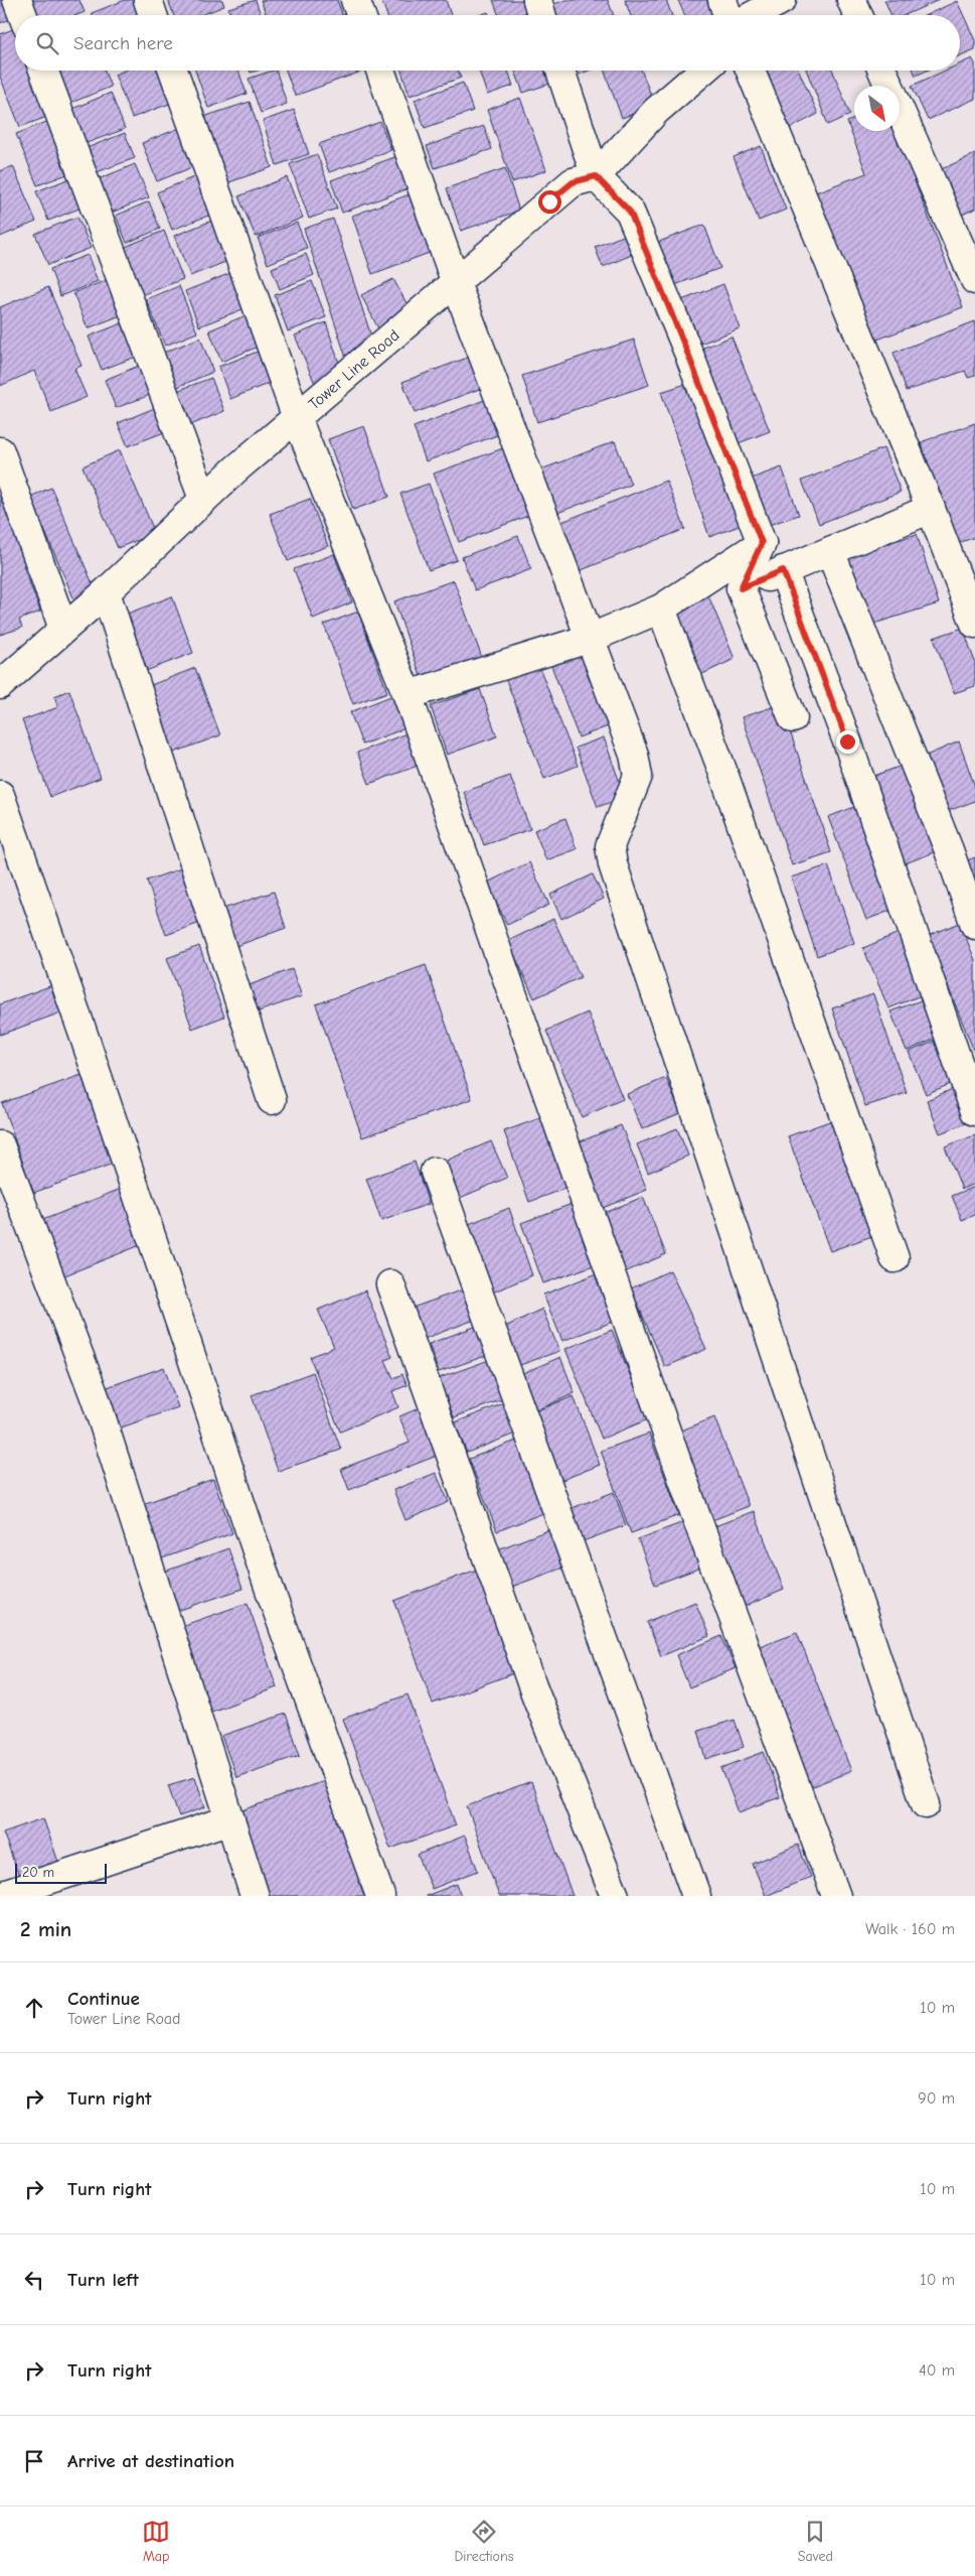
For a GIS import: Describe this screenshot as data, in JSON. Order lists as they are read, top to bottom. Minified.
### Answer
{"streets":{"street":["Tower Line Road"]},"scale_bar":"20 m","north":"bottom right","page":{"search":"Search here","scale":"20 m","heading":["2 min","Walk · 160 m"],"list":[["Continue","Tower Line Road","10 m"],["Turn right","90 m"],["Turn right","10 m"],["Turn left","10 m"],["Turn right","40 m"],"Arrive at destination"],"nav":["Map","Directions","Saved"]}}
